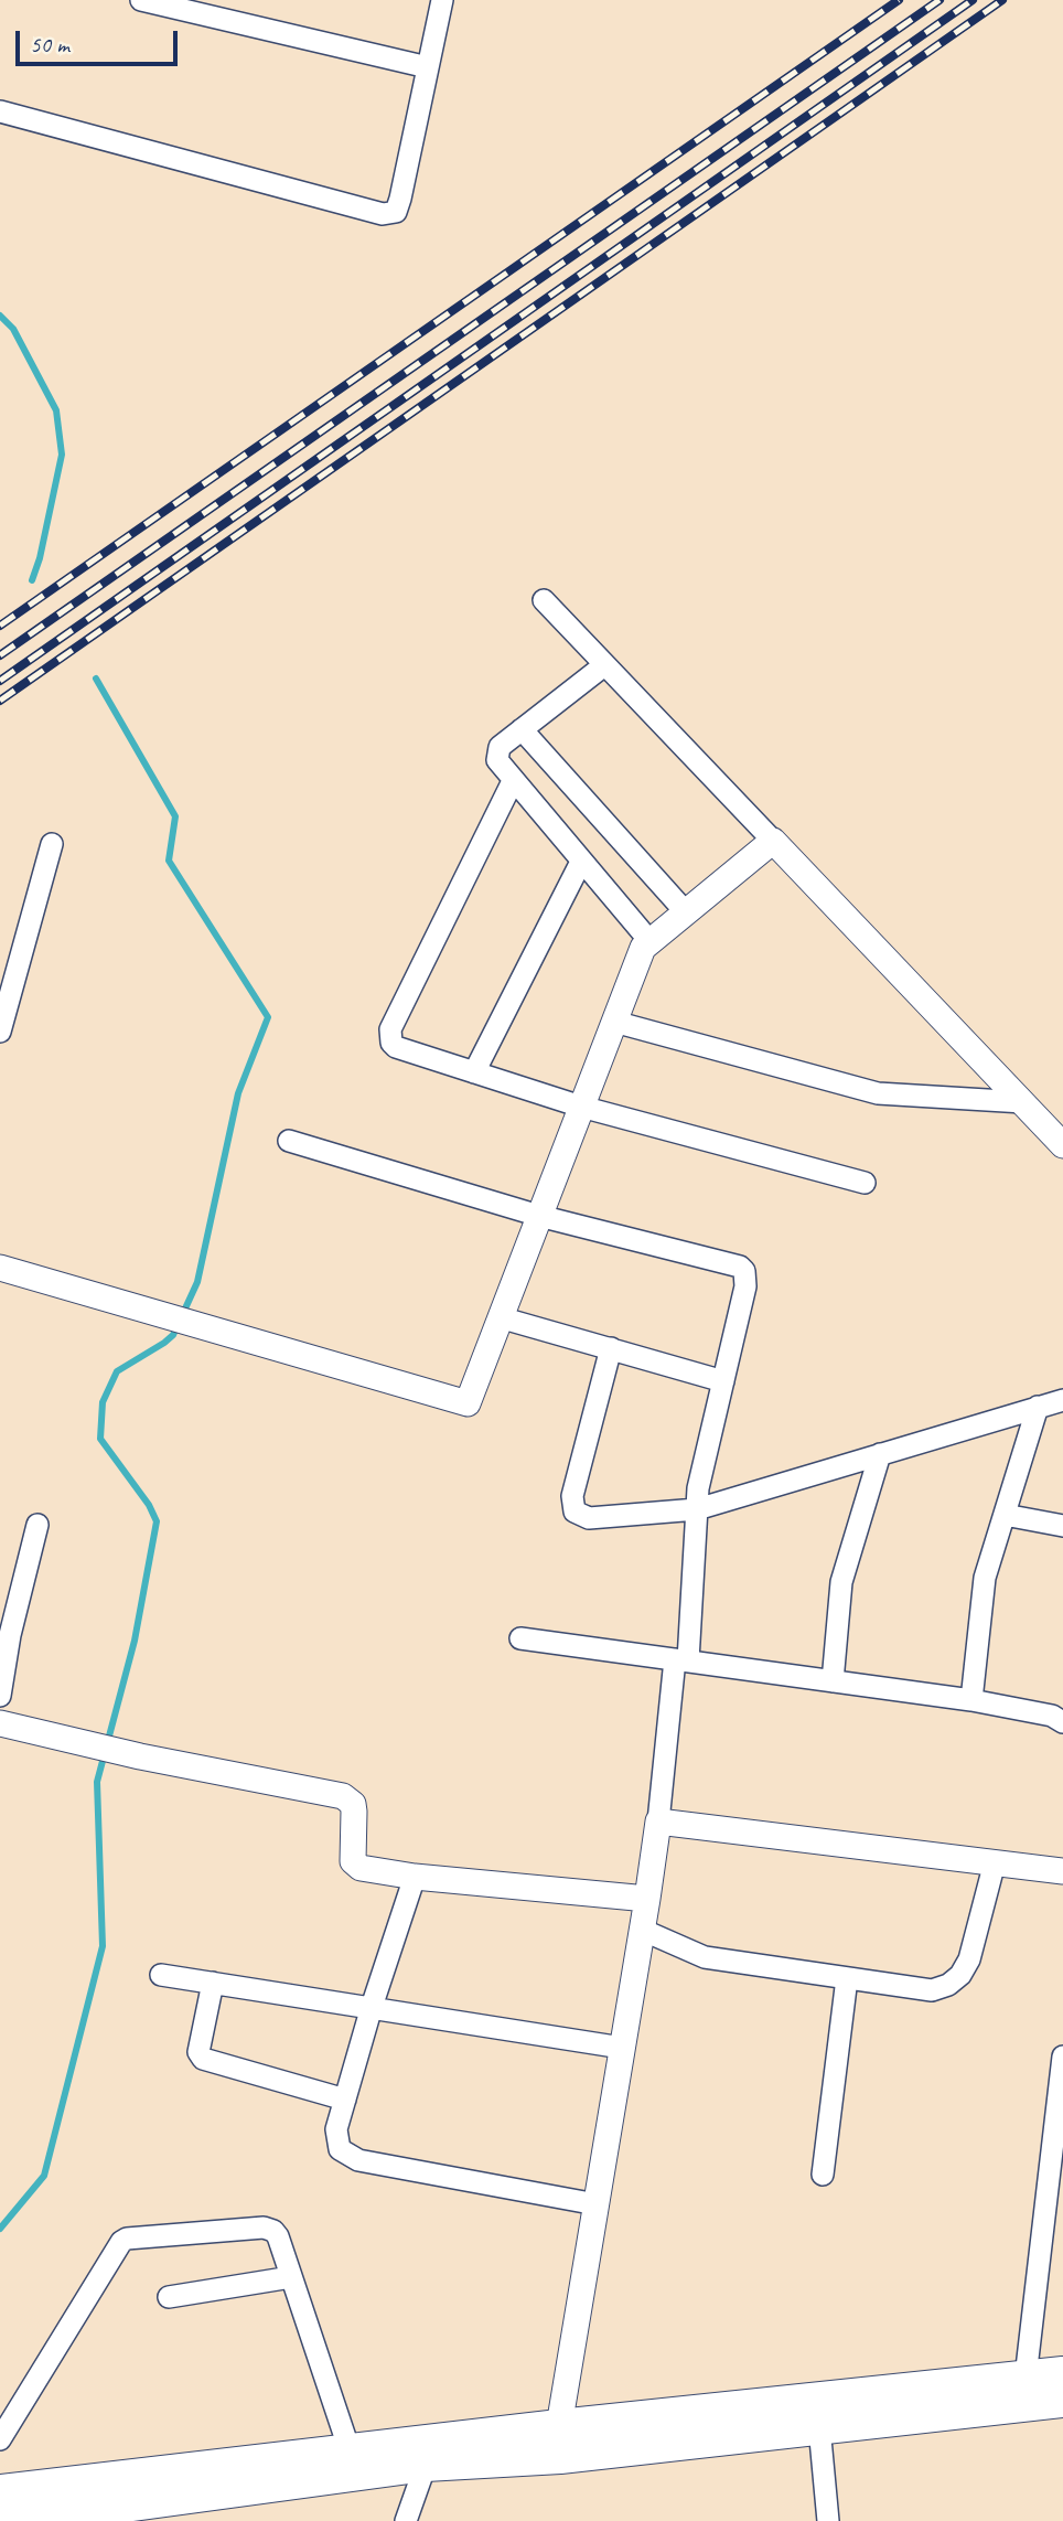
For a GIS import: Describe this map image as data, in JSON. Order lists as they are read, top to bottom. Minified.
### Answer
{"scale_bar":"50 m"}
